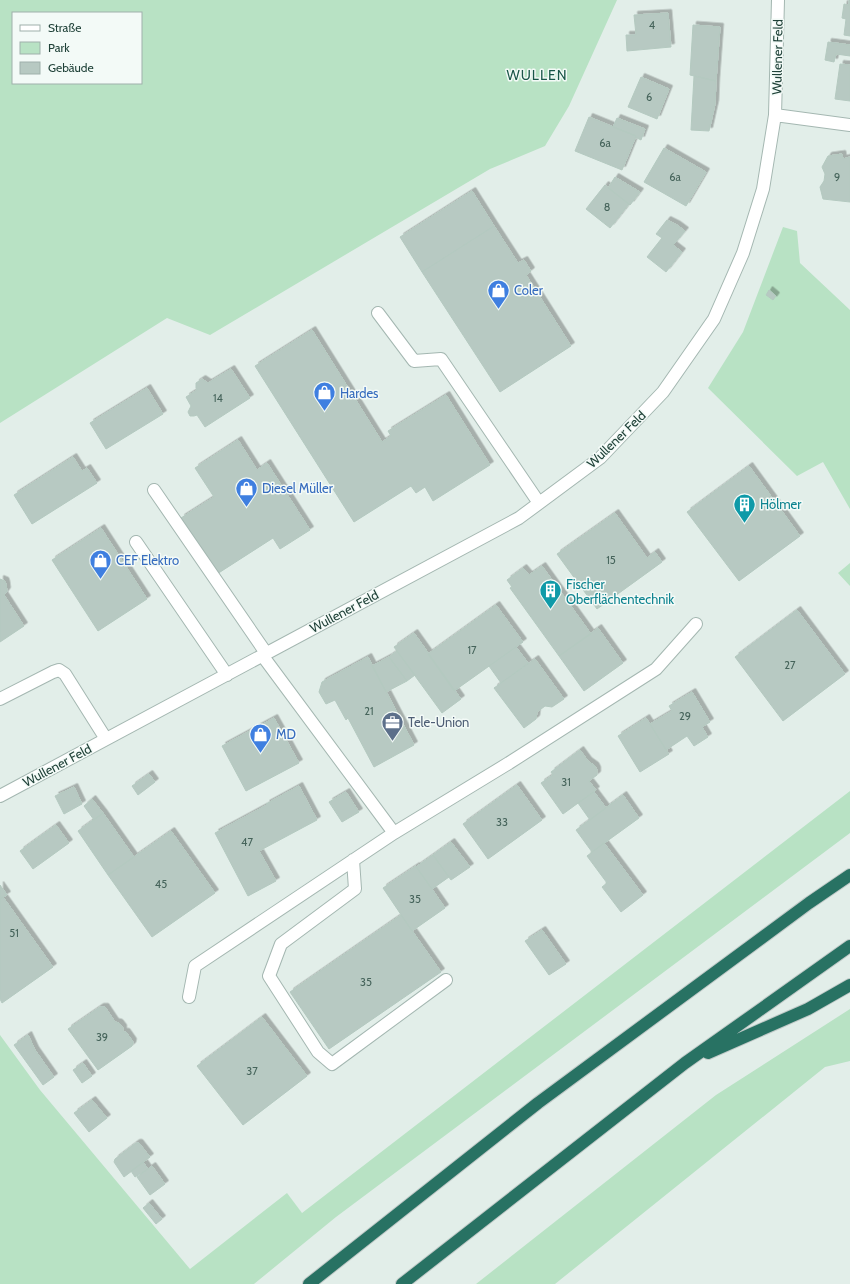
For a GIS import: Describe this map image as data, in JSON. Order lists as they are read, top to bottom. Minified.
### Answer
{"streets":{"street":["Wullener Feld"]},"districts":["WULLEN"],"places":{"shop":["Coler","Hardes","Diesel Müller","CEF Elektro","MD"],"building":["Hölmer","Fischer Oberflächentechnik"],"office":["Tele-Union"]},"house_numbers":["4","6","6a","6a","9","8","14","15","17","27","21","29","31","33","47","45","35","51","35","39","37"],"legend":["Straße","Park","Gebäude"]}
